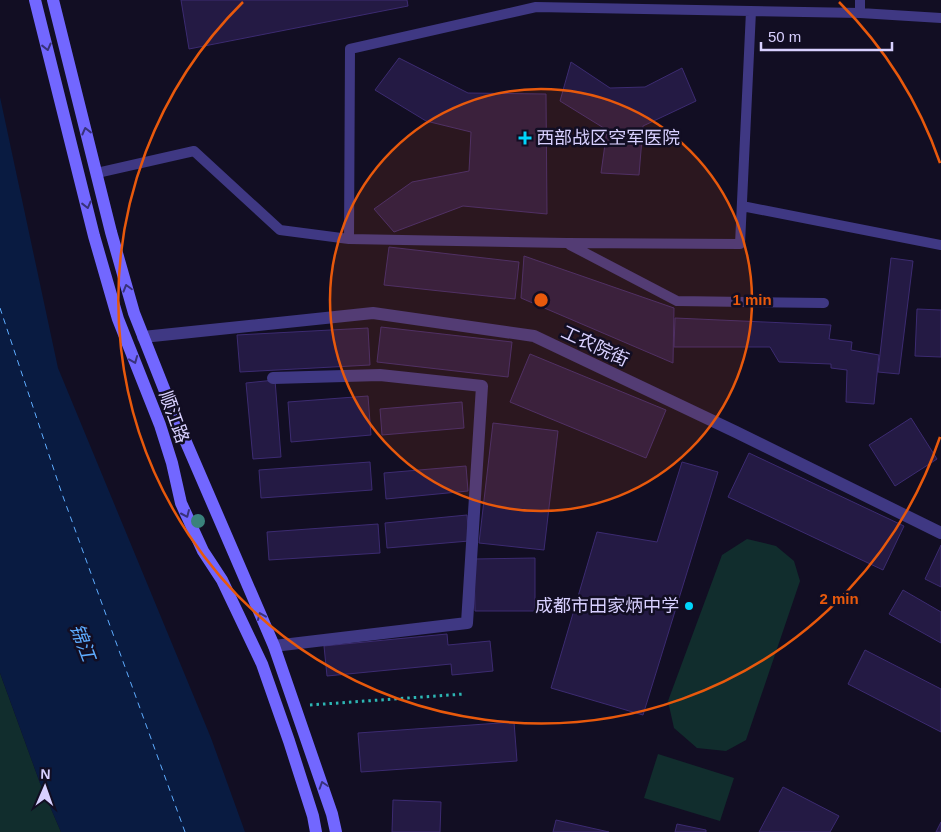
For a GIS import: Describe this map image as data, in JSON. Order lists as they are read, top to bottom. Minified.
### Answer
{"streets":{"main road":["顺江路"],"street":["工农院街"]},"crossings":[["工农院街","顺江路"]],"water":["锦江"],"places":{"health":["西部战区空军医院"],"other":["成都市田家炳中学"]},"scale_bar":"50 m","north":"top","rings":["1 min","2 min"]}
